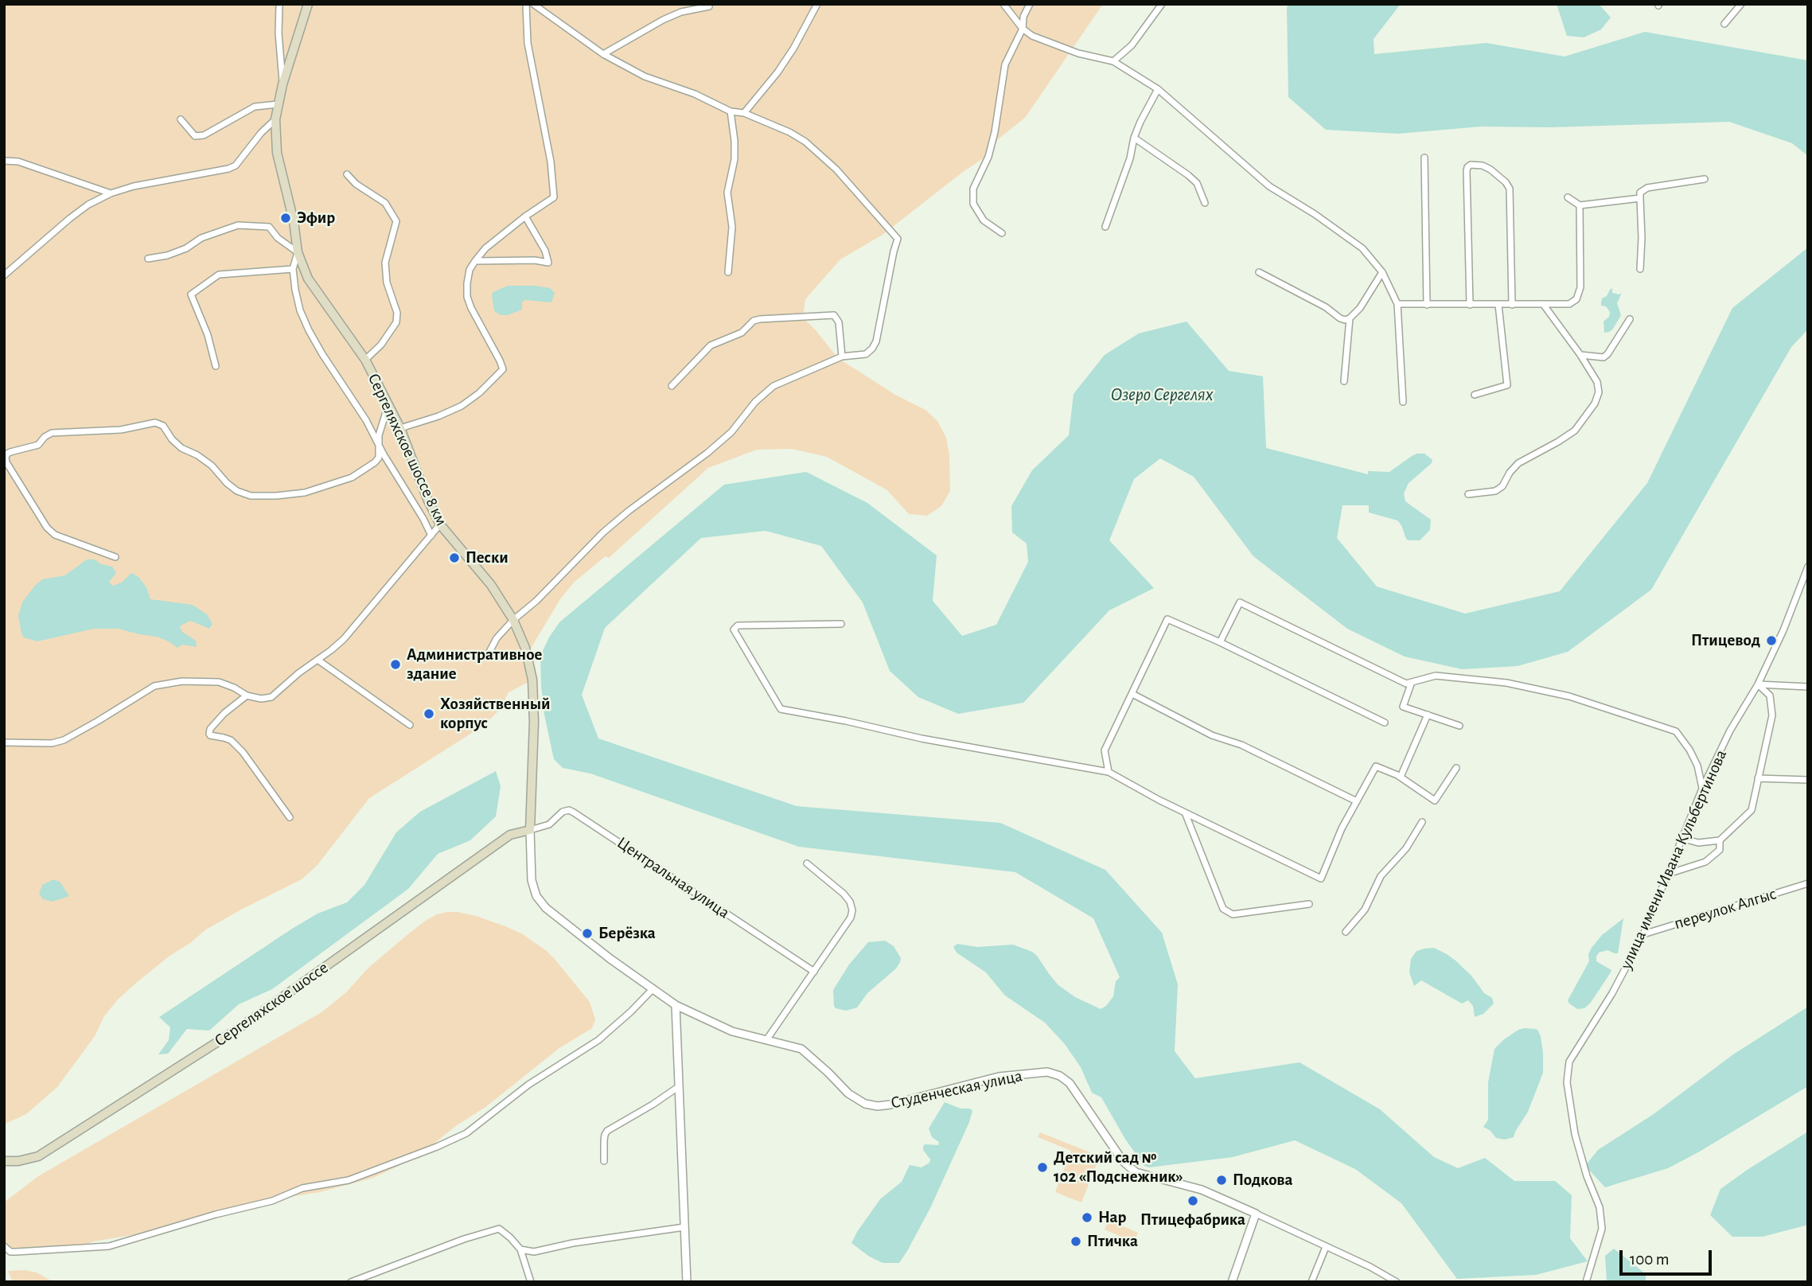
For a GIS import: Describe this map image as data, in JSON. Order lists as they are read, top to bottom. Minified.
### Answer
{"streets":{"main road":["Сергеляхское шоссе 8 км","Сергеляхское шоссе"],"street":["улица имени Ивана Кульбертинова","Центральная улица","переулок Алгыс","Студенческая улица"]},"crossings":[["Сергеляхское шоссе 8 км","Центральная улица"],["Сергеляхское шоссе 8 км","Сергеляхское шоссе"],["Сергеляхское шоссе 8 км","Студенческая улица"],["улица имени Ивана Кульбертинова","переулок Алгыс"],["Центральная улица","Сергеляхское шоссе"]],"water":["Озеро Сергелях"],"places":["Эфир","Пески","Птицевод","Административное здание","Хозяйственный корпус","Берёзка","Детский сад № 102 «Подснежник»","Подкова","Птицефабрика","Нар","Птичка"],"scale_bar":"100 m"}
